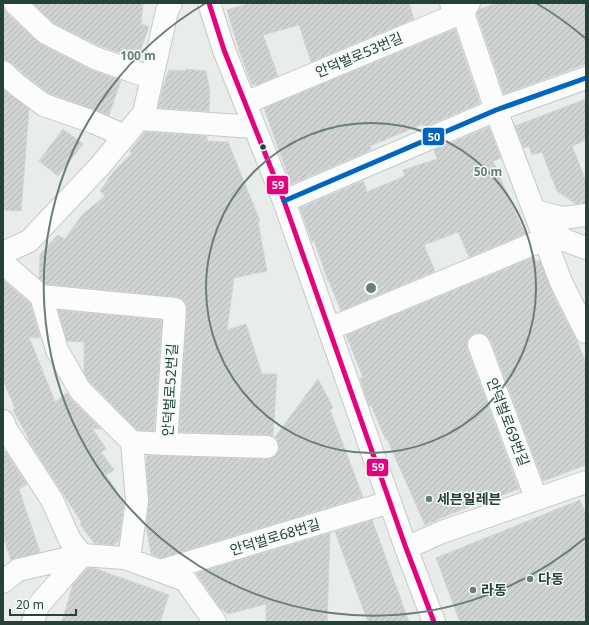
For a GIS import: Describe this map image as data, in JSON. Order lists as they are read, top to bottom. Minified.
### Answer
{"streets":{"street":["안덕벌로53번길","안덕벌로52번길","안덕벌로69번길","안덕벌로68번길"]},"places":["세븐일레븐","다동","라동"],"lines":["transit line 59","transit line 50"],"scale_bar":"20 m","rings":["100 m","50 m"]}
